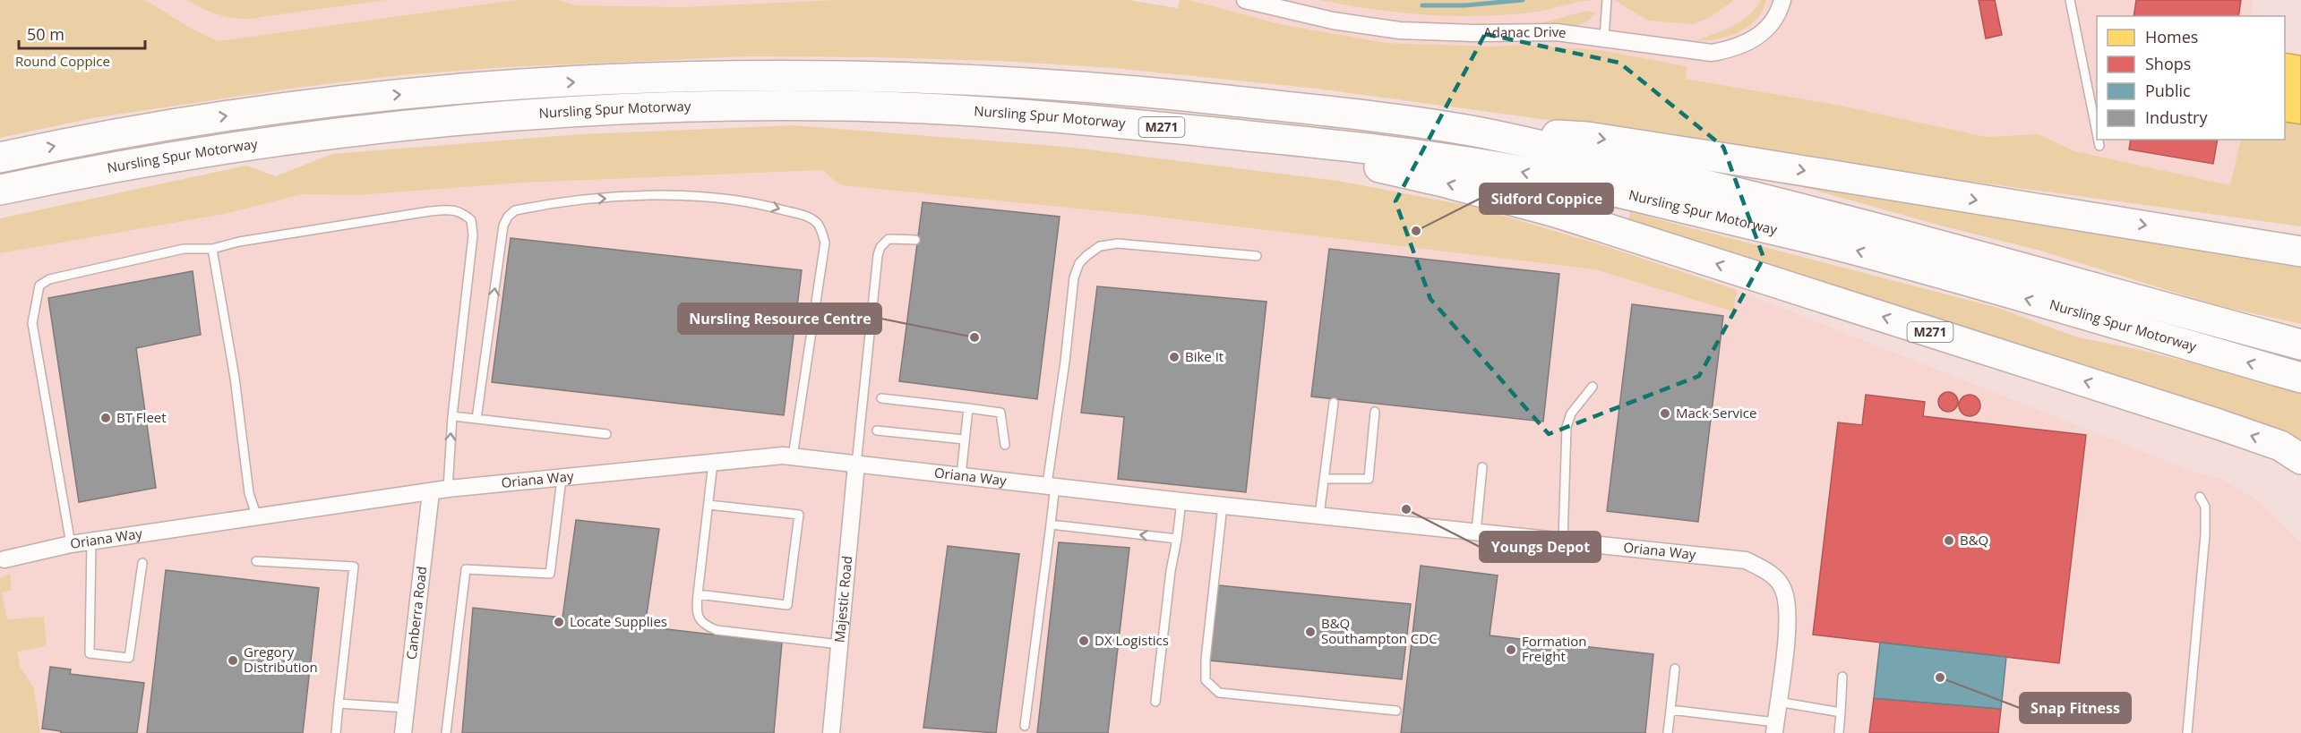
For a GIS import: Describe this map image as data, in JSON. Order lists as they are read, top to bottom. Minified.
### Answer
{"streets":{"highway":["Nursling Spur Motorway","M271"],"street":["Adanac Drive","Oriana Way","Majestic Road","Canberra Road"]},"crossings":[["Nursling Spur Motorway","M271"],["Oriana Way","Majestic Road"],["Oriana Way","Canberra Road"]],"parks":["Round Coppice"],"places":["Sidford Coppice","Nursling Resource Centre","Bike It","Mack Service","BT Fleet","Youngs Depot","B&Q","Locate Supplies","B&Q Southampton CDC","DX Logistics","Formation Freight","Gregory Distribution","Snap Fitness"],"legend":["Homes","Shops","Public","Industry"],"scale_bar":"50 m"}
